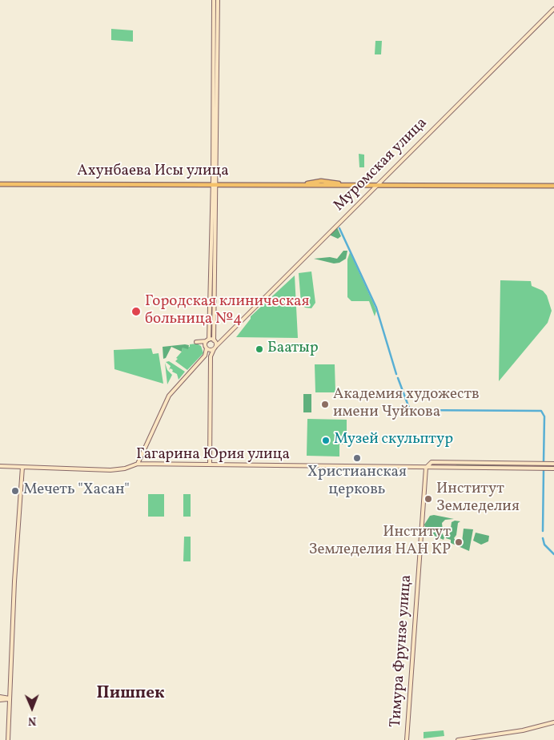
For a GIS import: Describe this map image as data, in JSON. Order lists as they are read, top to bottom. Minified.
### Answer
{"streets":{"main road":["Муромская улица","Ахунбаева Исы улица","Гагарина Юрия улица","Тимура Фрунзе улица"]},"crossings":[["Муромская улица","Ахунбаева Исы улица"],["Гагарина Юрия улица","Тимура Фрунзе улица"]],"districts":["Пишпек"],"places":["Городская клиническая больница №4","Баатыр","Академия художеств имени Чуйкова","Музей скульптур","Христианская церковь","Мечеть \"Хасан\"","Институт Земледелия","Институт Земледелия НАН КР"],"north":"bottom"}
